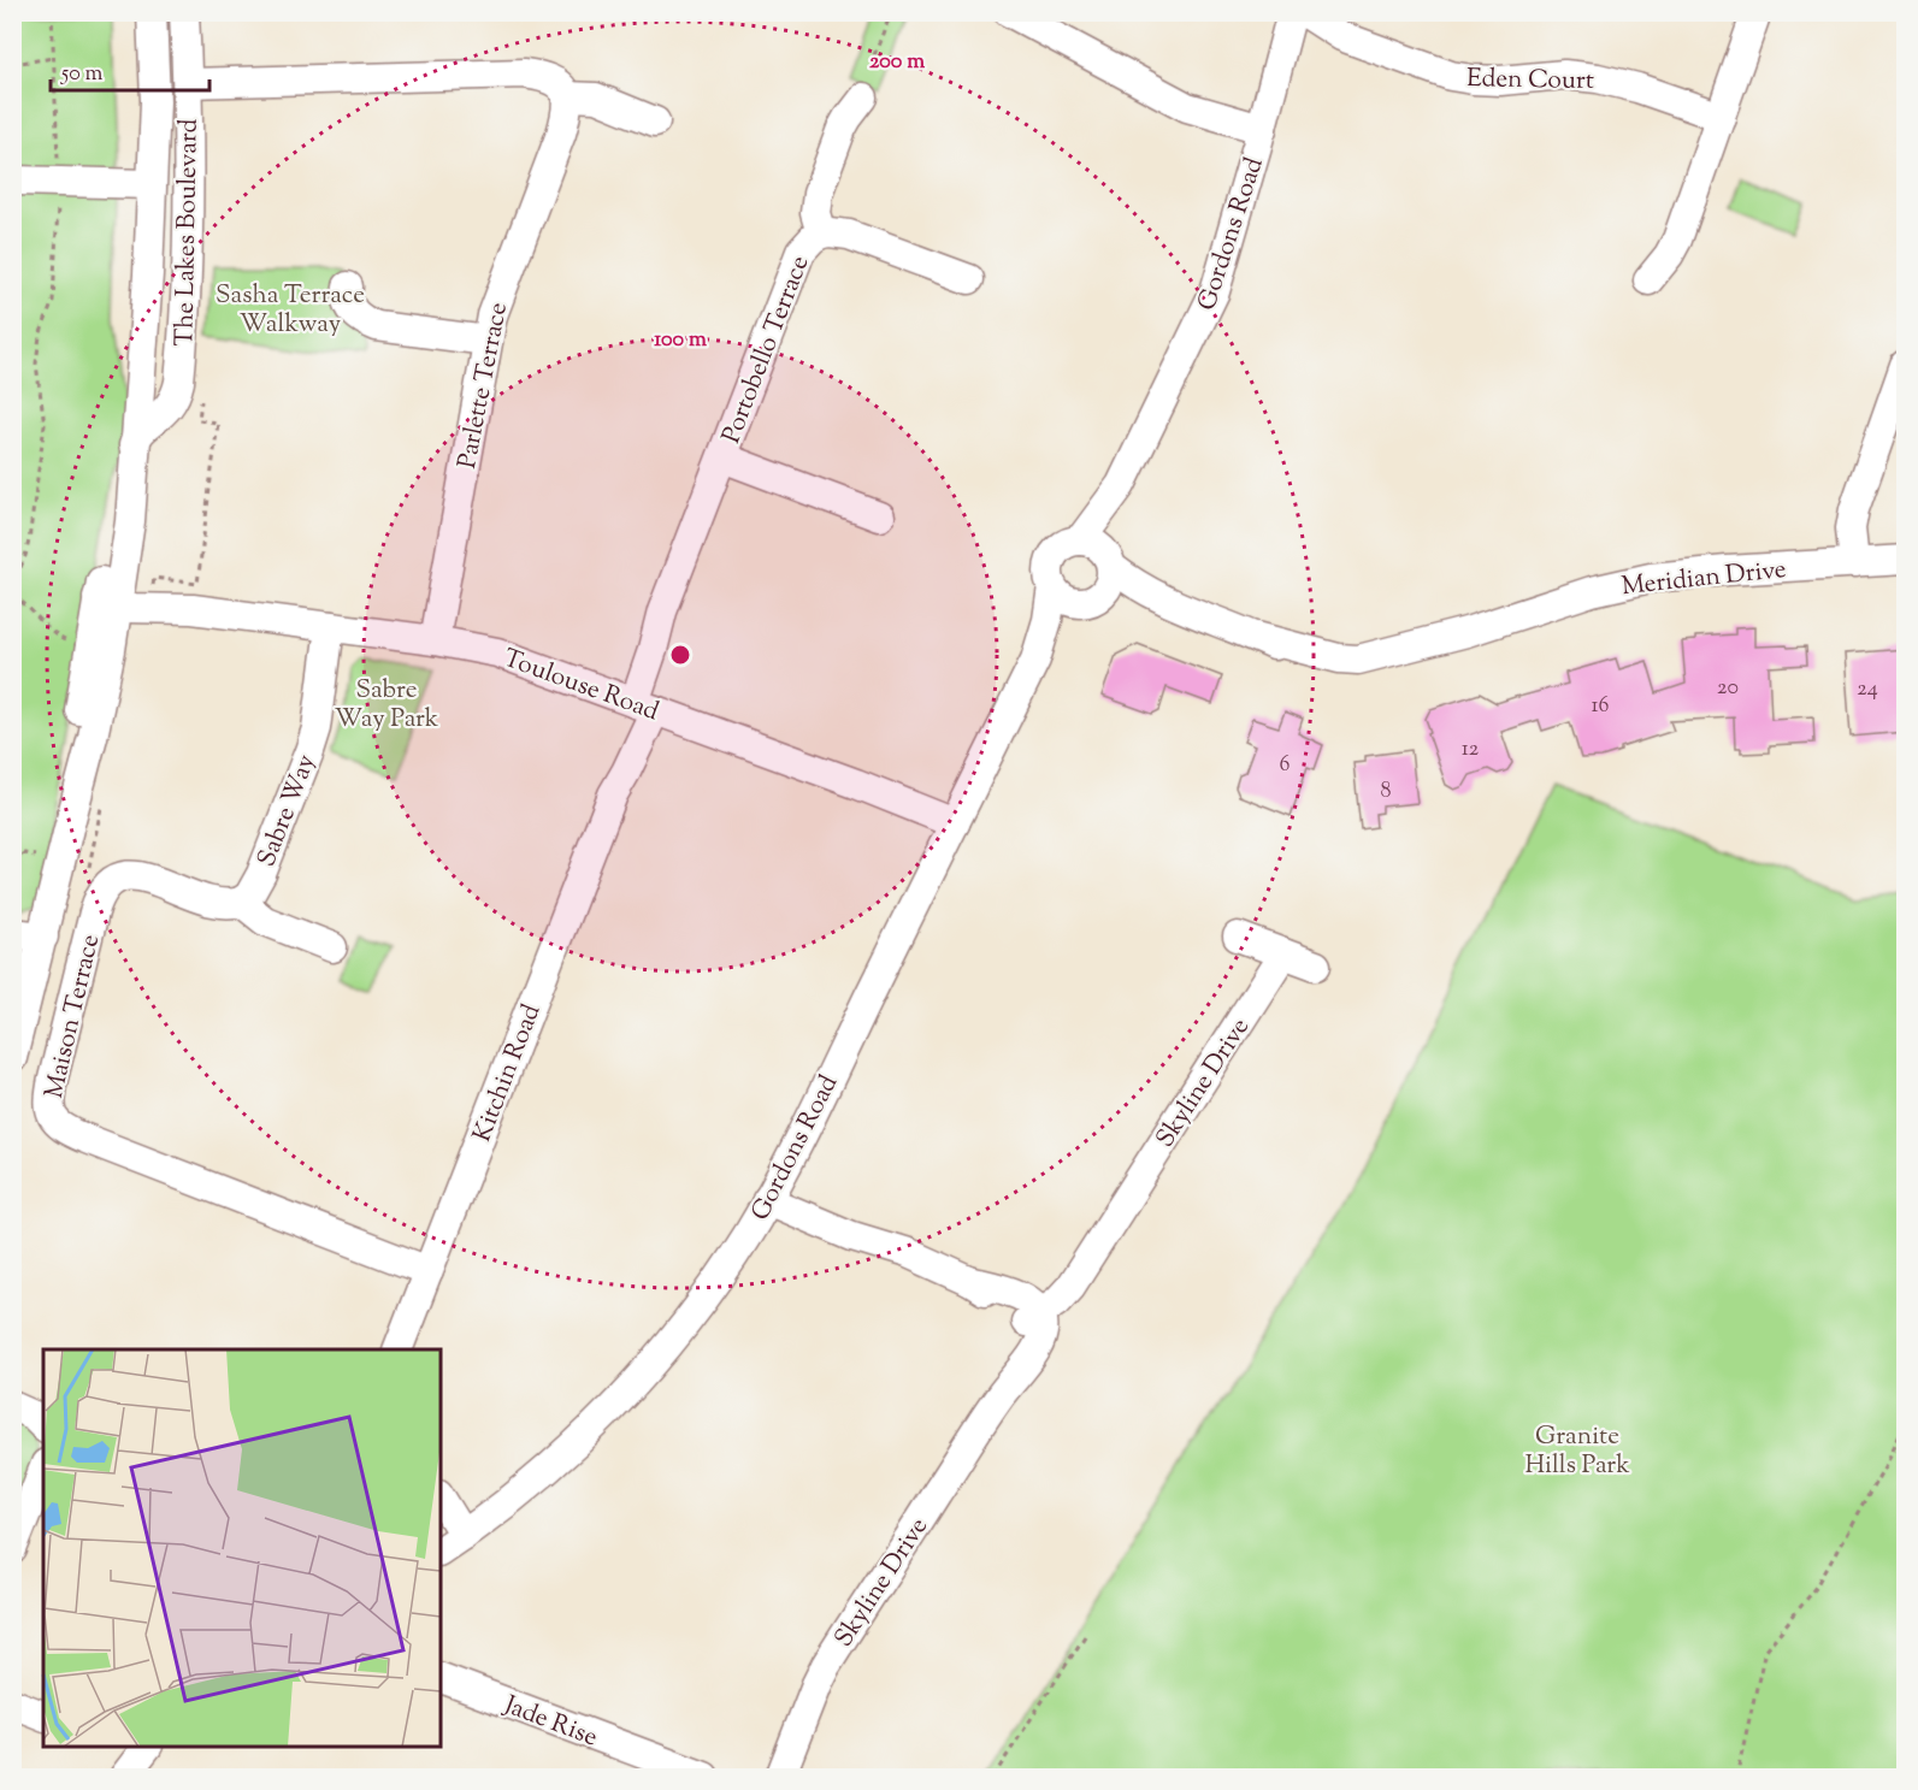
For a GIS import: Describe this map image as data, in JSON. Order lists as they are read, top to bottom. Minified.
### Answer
{"streets":{"street":["Eden Court","The Lakes Boulevard","Gordons Road","Portobello Terrace","Parlette Terrace","Meridian Drive","Toulouse Road","Sabre Way","Maison Terrace","Kitchin Road","Skyline Drive","Jade Rise"]},"crossings":[["Eden Court","Gordons Road"],["The Lakes Boulevard","Toulouse Road"],["Gordons Road","Meridian Drive"],["Gordons Road","Toulouse Road"],["Portobello Terrace","Toulouse Road"],["Portobello Terrace","Kitchin Road"],["Parlette Terrace","Toulouse Road"],["Toulouse Road","Sabre Way"],["Toulouse Road","Kitchin Road"],["Sabre Way","Maison Terrace"],["Maison Terrace","Kitchin Road"]],"parks":["Sasha Terrace Walkway","Sabre Way Park","Granite Hills Park"],"house_numbers":["20","24","16","12","6","8"],"scale_bar":"50 m","rings":["200 m","100 m"]}
